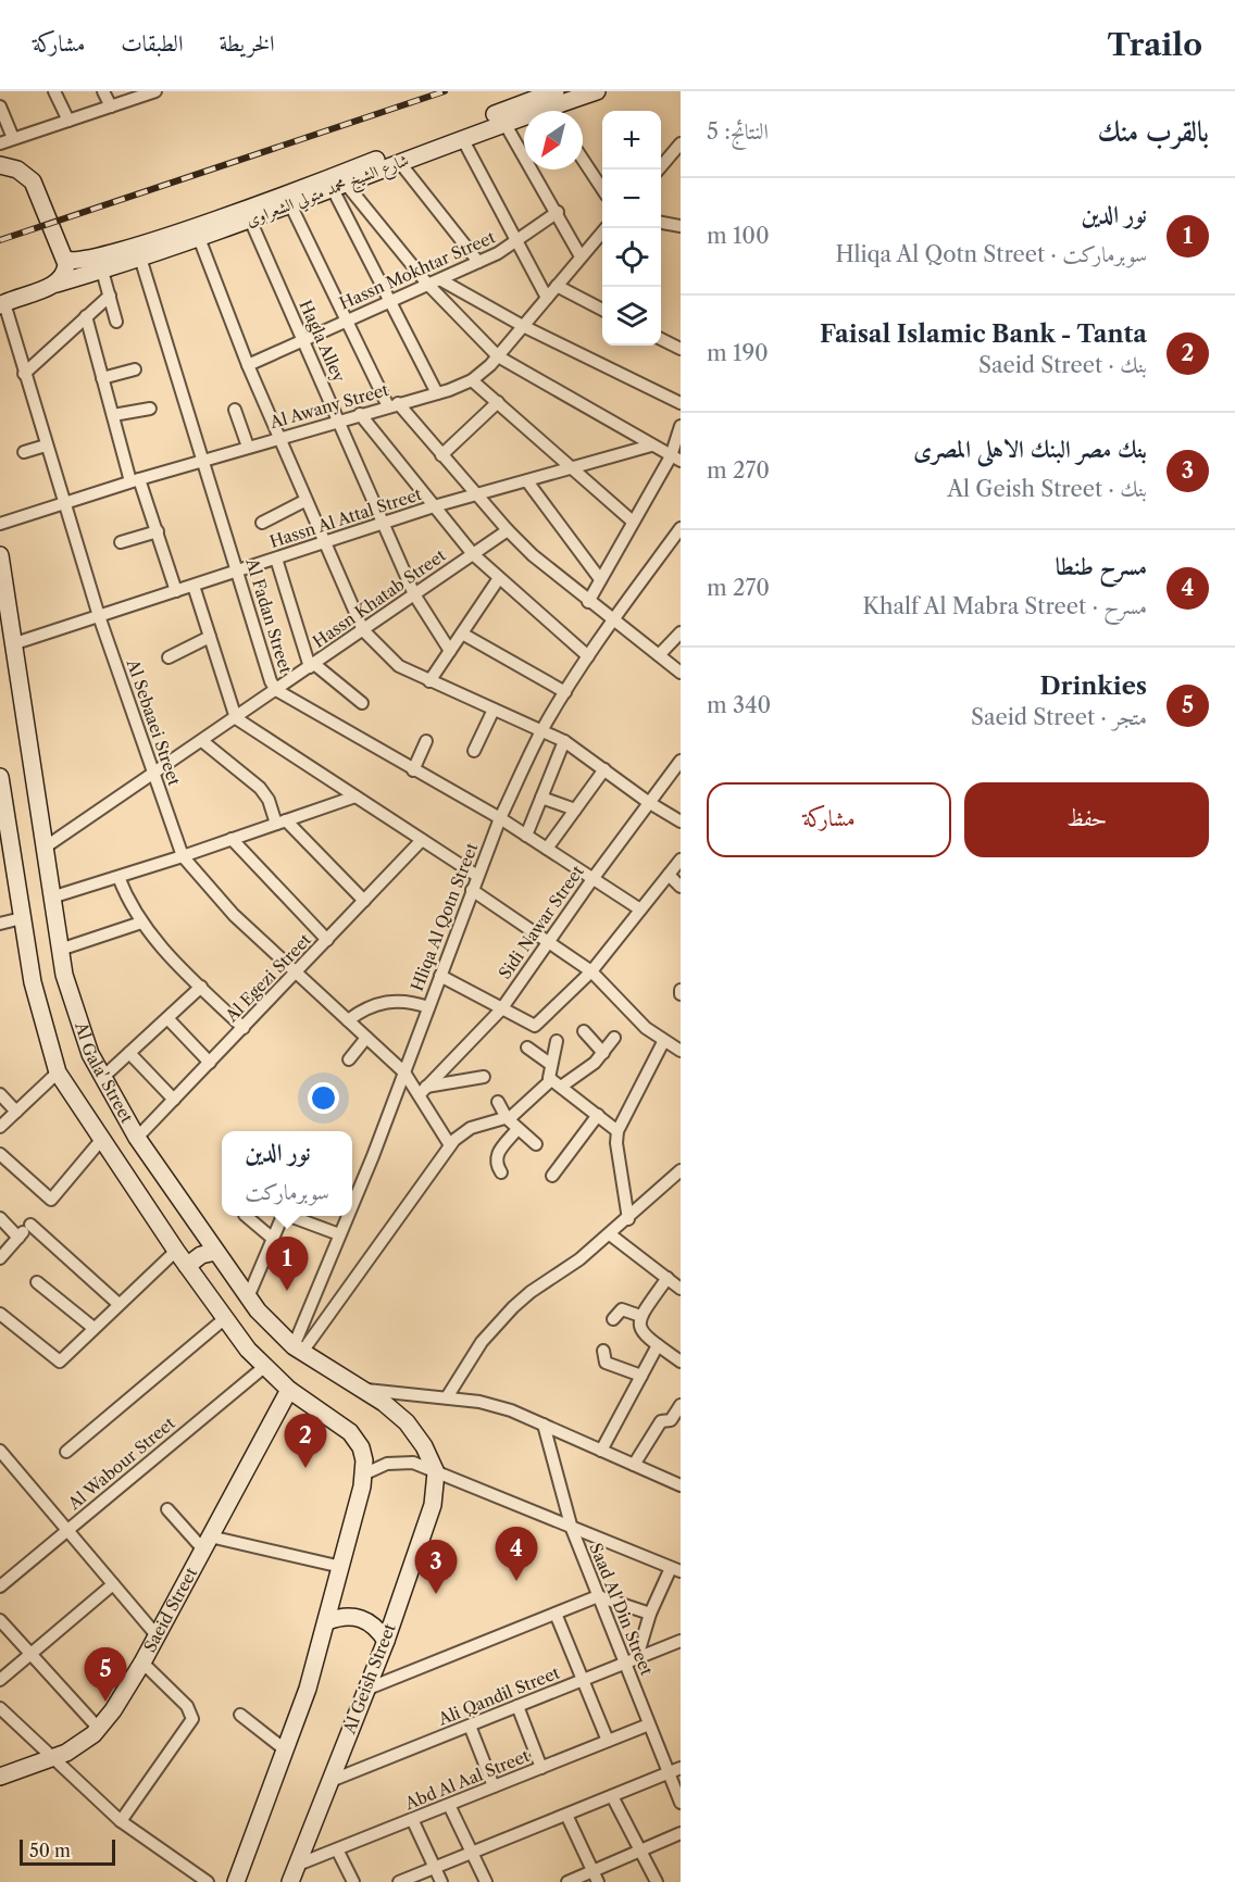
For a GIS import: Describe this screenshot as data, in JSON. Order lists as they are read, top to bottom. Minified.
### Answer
{"streets":{"main road":["شارع الشيخ محمد متولي الشعراوى","Al Gala' Street","Saeid Street","Al Geish Street"],"street":["Hassn Mokhtar Street","Hagla Alley","Al Awany Street","Hassn Al Attal Street","Hassn Khatab Street","Al Fadan Street","Al Sebaaei Street","Hliqa Al Qotn Street","Sidi Nawar Street","Al Egezi Street","Al Wabour Street","Saad Al Din Street","Ali Qandil Street","Abd Al Aal Street"]},"crossings":[["شارع الشيخ محمد متولي الشعراوى","Hagla Alley"],["شارع الشيخ محمد متولي الشعراوى","Al Fadan Street"],["Hassn Mokhtar Street","Hagla Alley"],["Hagla Alley","Al Awany Street"],["Hagla Alley","Hassn Al Attal Street"],["Hagla Alley","Hassn Khatab Street"],["Al Awany Street","Al Fadan Street"],["Al Awany Street","Al Sebaaei Street"],["Hassn Al Attal Street","Al Fadan Street"],["Hassn Al Attal Street","Al Sebaaei Street"],["Hassn Al Attal Street","Al Gala' Street"],["Hassn Khatab Street","Al Fadan Street"],["Hassn Khatab Street","Al Sebaaei Street"],["Hassn Khatab Street","Al Gala' Street"],["Al Fadan Street","Hliqa Al Qotn Street"],["Al Fadan Street","Sidi Nawar Street"],["Al Sebaaei Street","Hliqa Al Qotn Street"],["Al Sebaaei Street","Sidi Nawar Street"],["Al Sebaaei Street","Al Egezi Street"],["Hliqa Al Qotn Street","Al Gala' Street"],["Al Egezi Street","Al Gala' Street"],["Al Gala' Street","Al Wabour Street"],["Al Gala' Street","Saeid Street"],["Al Gala' Street","Al Geish Street"],["Saad Al Din Street","Ali Qandil Street"],["Saad Al Din Street","Abd Al Aal Street"],["Al Geish Street","Ali Qandil Street"],["Al Geish Street","Abd Al Aal Street"]],"scale_bar":"50 m","north":"bottom left","page":{"header":"Trailo","nav":["الخريطة","الطبقات","مشاركة"],"heading":["بالقرب منك","النتائج: 5"],"map_buttons":["+","−"],"list":[{"mark":"1","name":"نور الدين","note":"سوبرماركت · Hliqa Al Qotn Street","value":"100 m"},{"mark":"2","name":"Faisal Islamic Bank - Tanta","note":"بنك · Saeid Street","value":"190 m"},{"mark":"3","name":"بنك مصر البنك الاهلى المصرى","note":"بنك · Al Geish Street","value":"270 m"},{"mark":"4","name":"مسرح طنطا","note":"مسرح · Khalf Al Mabra Street","value":"270 m"},{"mark":"5","name":"Drinkies","note":"متجر · Saeid Street","value":"340 m"}],"buttons":["حفظ","مشاركة"],"popup":["نور الدين","سوبرماركت"],"pins":["1","2","4","3","5"],"scale":"50 m"}}
